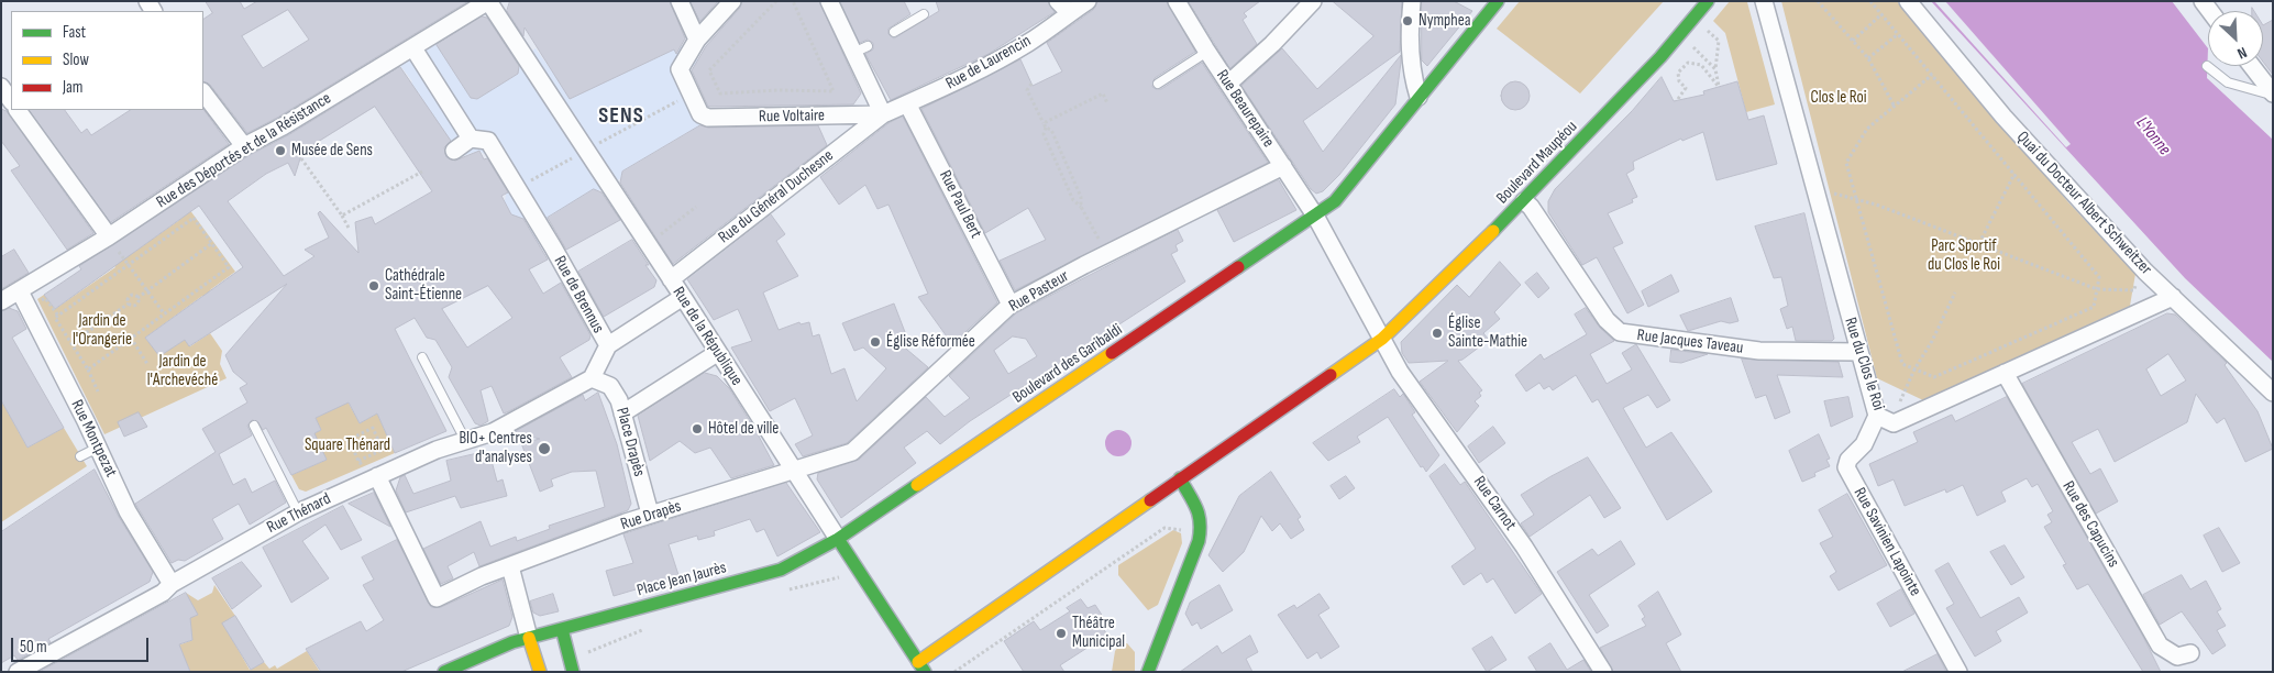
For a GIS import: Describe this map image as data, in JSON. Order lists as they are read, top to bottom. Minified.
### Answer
{"streets":{"main road":["Boulevard Maupéou","Rue de la République","Boulevard des Garibaldi","Place Jean Jaurès"],"street":["Rue de Laurencin","Rue Beaurepaire","Rue Voltaire","Rue des Déportés et de la Résistance","Rue du Général Duchesne","Quai du Docteur Albert Schweitzer","Rue Paul Bert","Rue Pasteur","Rue de Brennus","Rue Jacques Taveau","Rue du Clos le Roi","Rue Montpezat","Place Drapès","Rue Carnot","Rue Thénard","Rue Drapès","Rue des Capucins","Rue Savinien Lapointe"]},"crossings":[["Rue de Laurencin","Rue Voltaire"],["Rue de Laurencin","Rue du Général Duchesne"],["Rue de Laurencin","Rue Paul Bert"],["Rue Beaurepaire","Boulevard Maupéou"],["Rue Beaurepaire","Rue Pasteur"],["Rue Beaurepaire","Boulevard des Garibaldi"],["Rue Beaurepaire","Rue Carnot"],["Rue Voltaire","Rue du Général Duchesne"],["Rue des Déportés et de la Résistance","Rue de la République"],["Rue des Déportés et de la Résistance","Rue Montpezat"],["Boulevard Maupéou","Rue Jacques Taveau"],["Boulevard Maupéou","Rue Carnot"],["Rue du Général Duchesne","Rue de la République"],["Quai du Docteur Albert Schweitzer","Rue du Clos le Roi"],["Rue Paul Bert","Rue Pasteur"],["Rue Pasteur","Rue de la République"],["Rue Pasteur","Rue Drapès"],["Rue de la République","Boulevard des Garibaldi"],["Rue de la République","Rue Drapès"],["Rue de la République","Place Jean Jaurès"],["Rue Jacques Taveau","Rue du Clos le Roi"],["Boulevard des Garibaldi","Place Jean Jaurès"],["Rue du Clos le Roi","Rue des Capucins"],["Rue du Clos le Roi","Rue Savinien Lapointe"],["Rue Montpezat","Rue Thénard"],["Place Drapès","Rue Thénard"],["Place Drapès","Rue Drapès"],["Rue Thénard","Rue Drapès"]],"districts":["SENS"],"water":["L'Yonne"],"parks":["Clos le Roi","Parc Sportif du Clos le Roi","Jardin de l'Orangerie","Jardin de l'Archevéché","Square Thénard"],"places":["Nymphea","Musée de Sens","Cathédrale Saint-Étienne","Église Sainte-Mathie","Église Réformée","Hôtel de ville","BIO+ Centres d'analyses","Théâtre Municipal"],"legend":["Fast","Slow","Jam"],"scale_bar":"50 m","north":"bottom right"}
